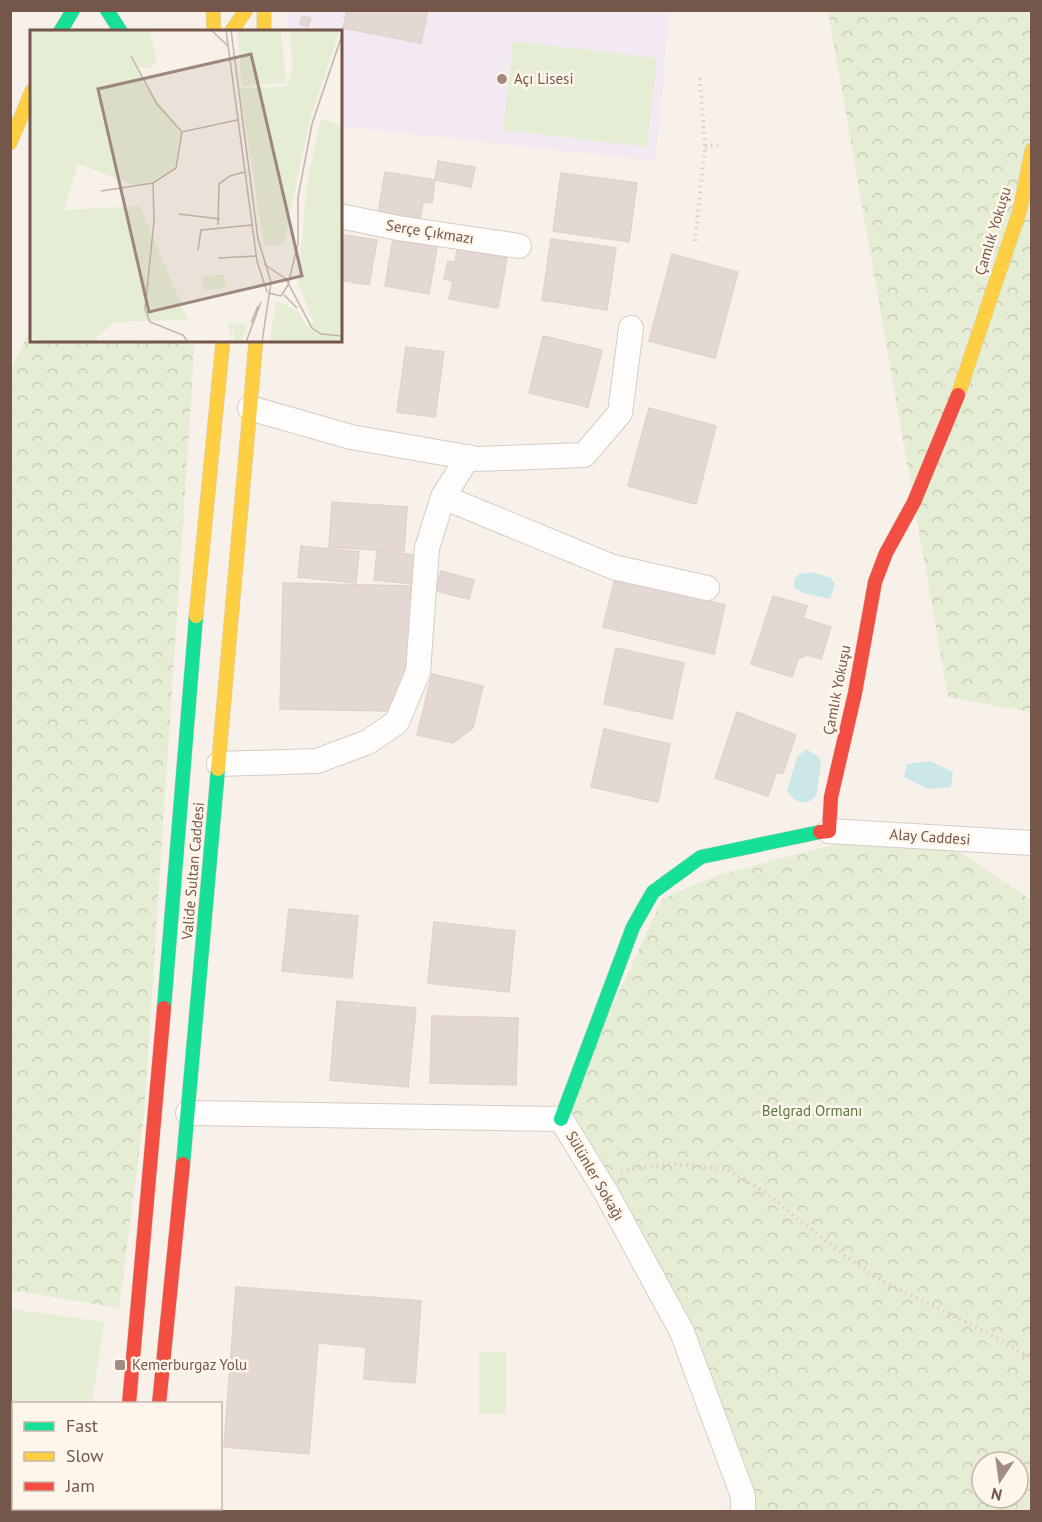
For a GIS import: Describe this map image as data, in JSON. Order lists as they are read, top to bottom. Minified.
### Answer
{"streets":{"main road":["Çamlık Yokuşu","Valide Sultan Caddesi"],"street":["Serçe Çıkmazı","Alay Caddesi","Sülünler Sokağı"]},"crossings":[["Çamlık Yokuşu","Alay Caddesi"],["Valide Sultan Caddesi","Sülünler Sokağı"]],"parks":["Belgrad Ormanı"],"places":{"other":["Açı Lisesi"],"transit":["Kemerburgaz Yolu"]},"legend":["Fast","Slow","Jam"],"north":"bottom"}
